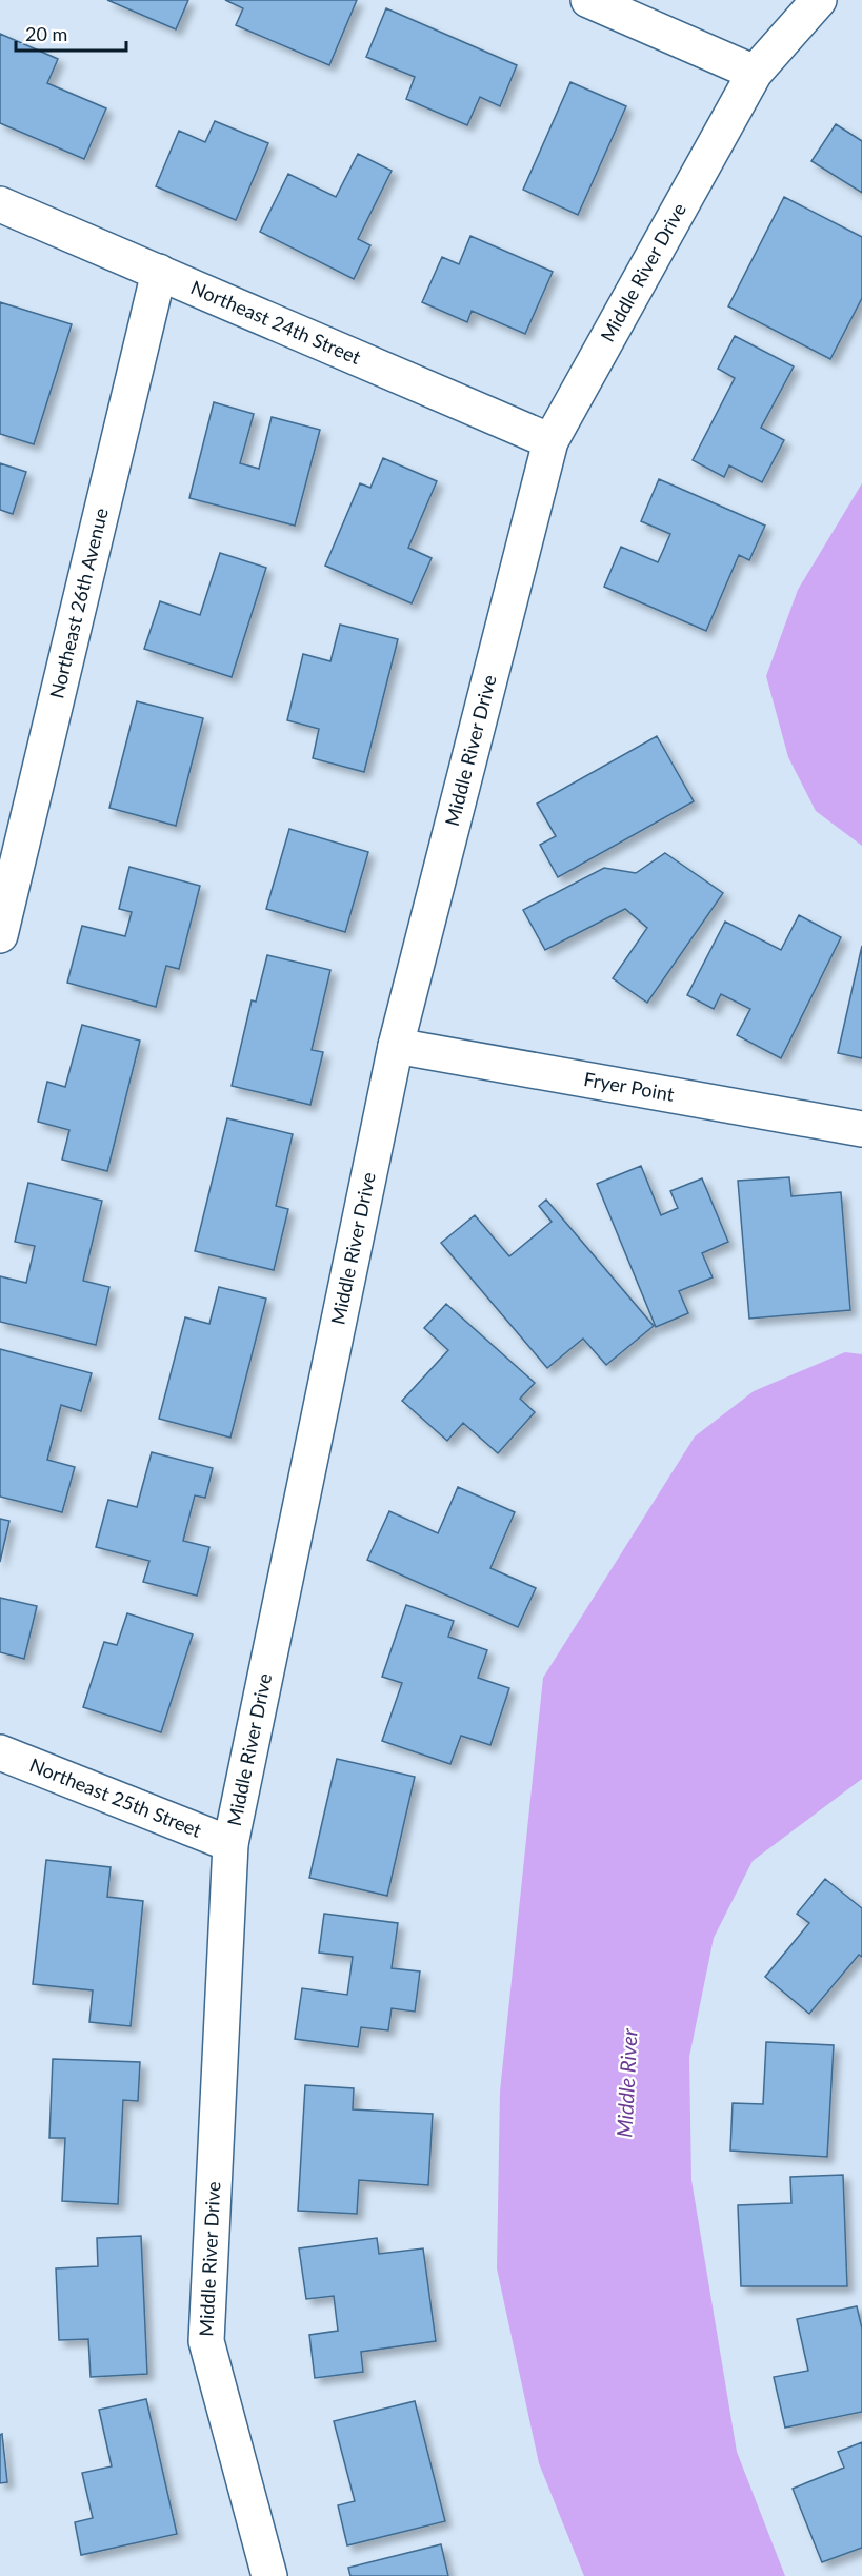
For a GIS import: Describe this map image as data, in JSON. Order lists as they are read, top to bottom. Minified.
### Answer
{"streets":{"street":["Middle River Drive","Northeast 24th Street","Northeast 26th Avenue","Fryer Point","Northeast 25th Street"]},"crossings":[["Middle River Drive","Northeast 24th Street"],["Middle River Drive","Fryer Point"],["Middle River Drive","Northeast 25th Street"],["Northeast 24th Street","Northeast 26th Avenue"]],"water":["Middle River"],"scale_bar":"20 m"}
